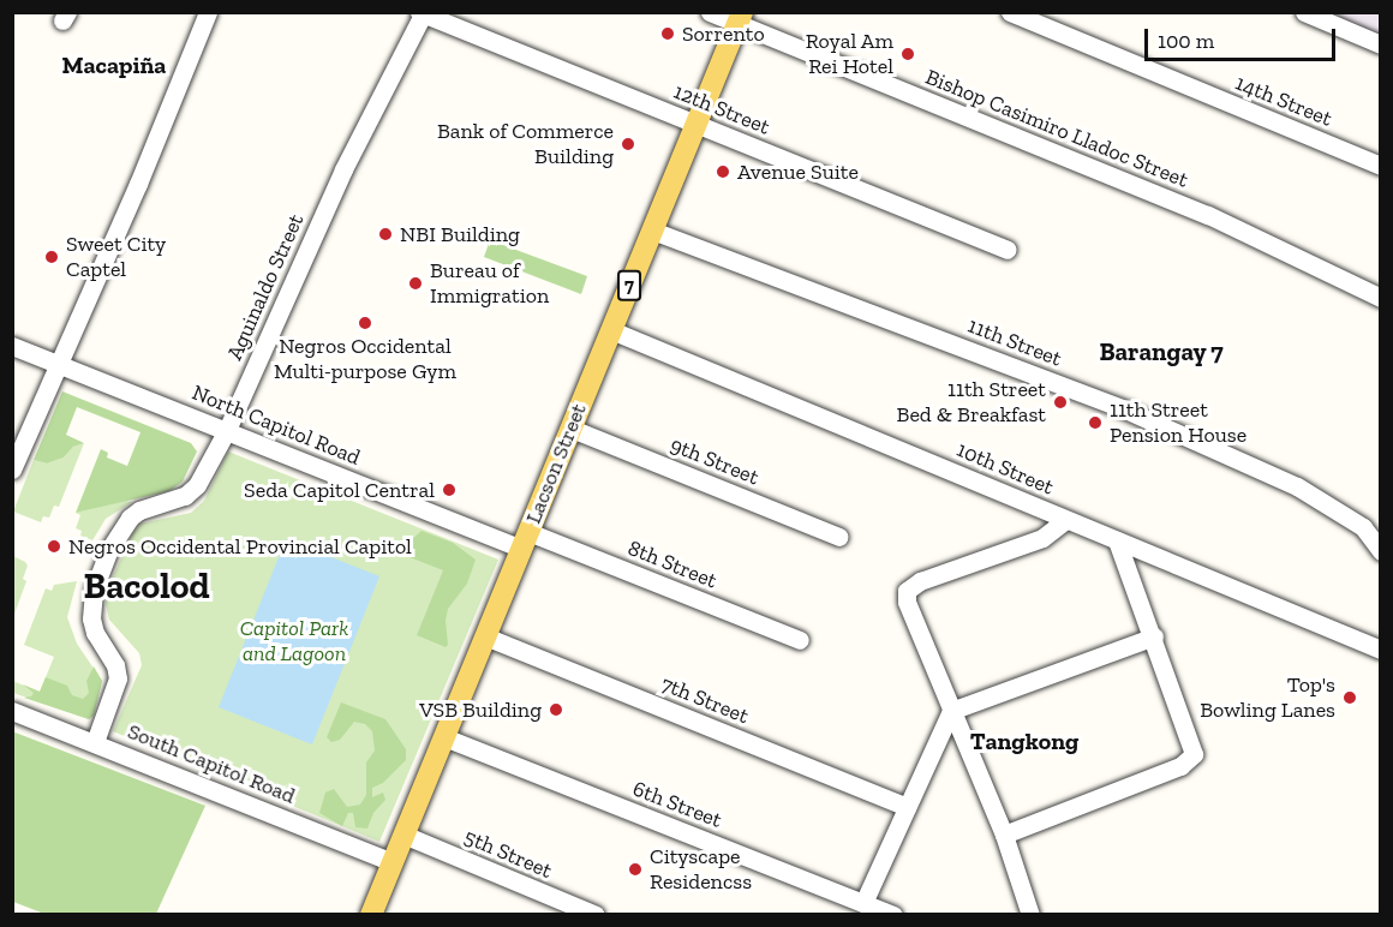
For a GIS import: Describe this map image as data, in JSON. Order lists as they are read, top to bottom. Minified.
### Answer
{"streets":{"main road":["7","Lacson Street"],"street":["14th Street","12th Street","Bishop Casimiro Lladoc Street","Aguinaldo Street","11th Street","North Capitol Road","9th Street","10th Street","8th Street","7th Street","South Capitol Road","6th Street","5th Street"]},"crossings":[["12th Street","Aguinaldo Street"],["12th Street","Lacson Street"],["Bishop Casimiro Lladoc Street","Lacson Street"],["Aguinaldo Street","North Capitol Road"],["Aguinaldo Street","South Capitol Road"],["11th Street","Lacson Street"],["North Capitol Road","Lacson Street"],["North Capitol Road","8th Street"],["9th Street","Lacson Street"],["Lacson Street","10th Street"],["Lacson Street","8th Street"],["Lacson Street","7th Street"],["Lacson Street","South Capitol Road"],["Lacson Street","6th Street"],["Lacson Street","5th Street"]],"districts":["Macapiña","Barangay 7","Bacolod","Tangkong"],"parks":["Capitol Park and Lagoon"],"places":["Sorrento","Royal Am Rei Hotel","Bank of Commerce Building","Avenue Suite","NBI Building","Sweet City Captel","Bureau of Immigration","Negros Occidental Multi-purpose Gym","11th Street Bed & Breakfast","11th Street Pension House","Seda Capitol Central","Negros Occidental Provincial Capitol","Top's Bowling Lanes","VSB Building","Cityscape Residencss"],"scale_bar":"100 m"}
